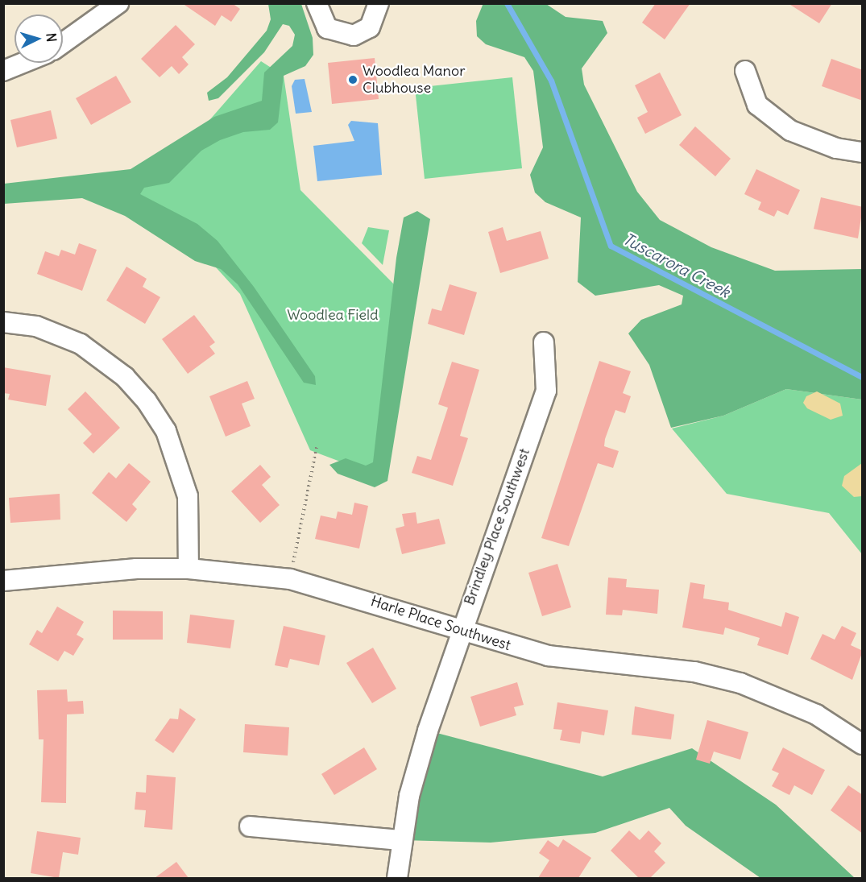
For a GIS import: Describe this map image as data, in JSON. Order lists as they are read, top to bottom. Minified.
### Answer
{"streets":{"street":["Brindley Place Southwest","Harle Place Southwest"]},"crossings":[["Brindley Place Southwest","Harle Place Southwest"]],"water":["Tuscarora Creek"],"parks":["Woodlea Field"],"places":["Woodlea Manor Clubhouse"],"north":"right"}
